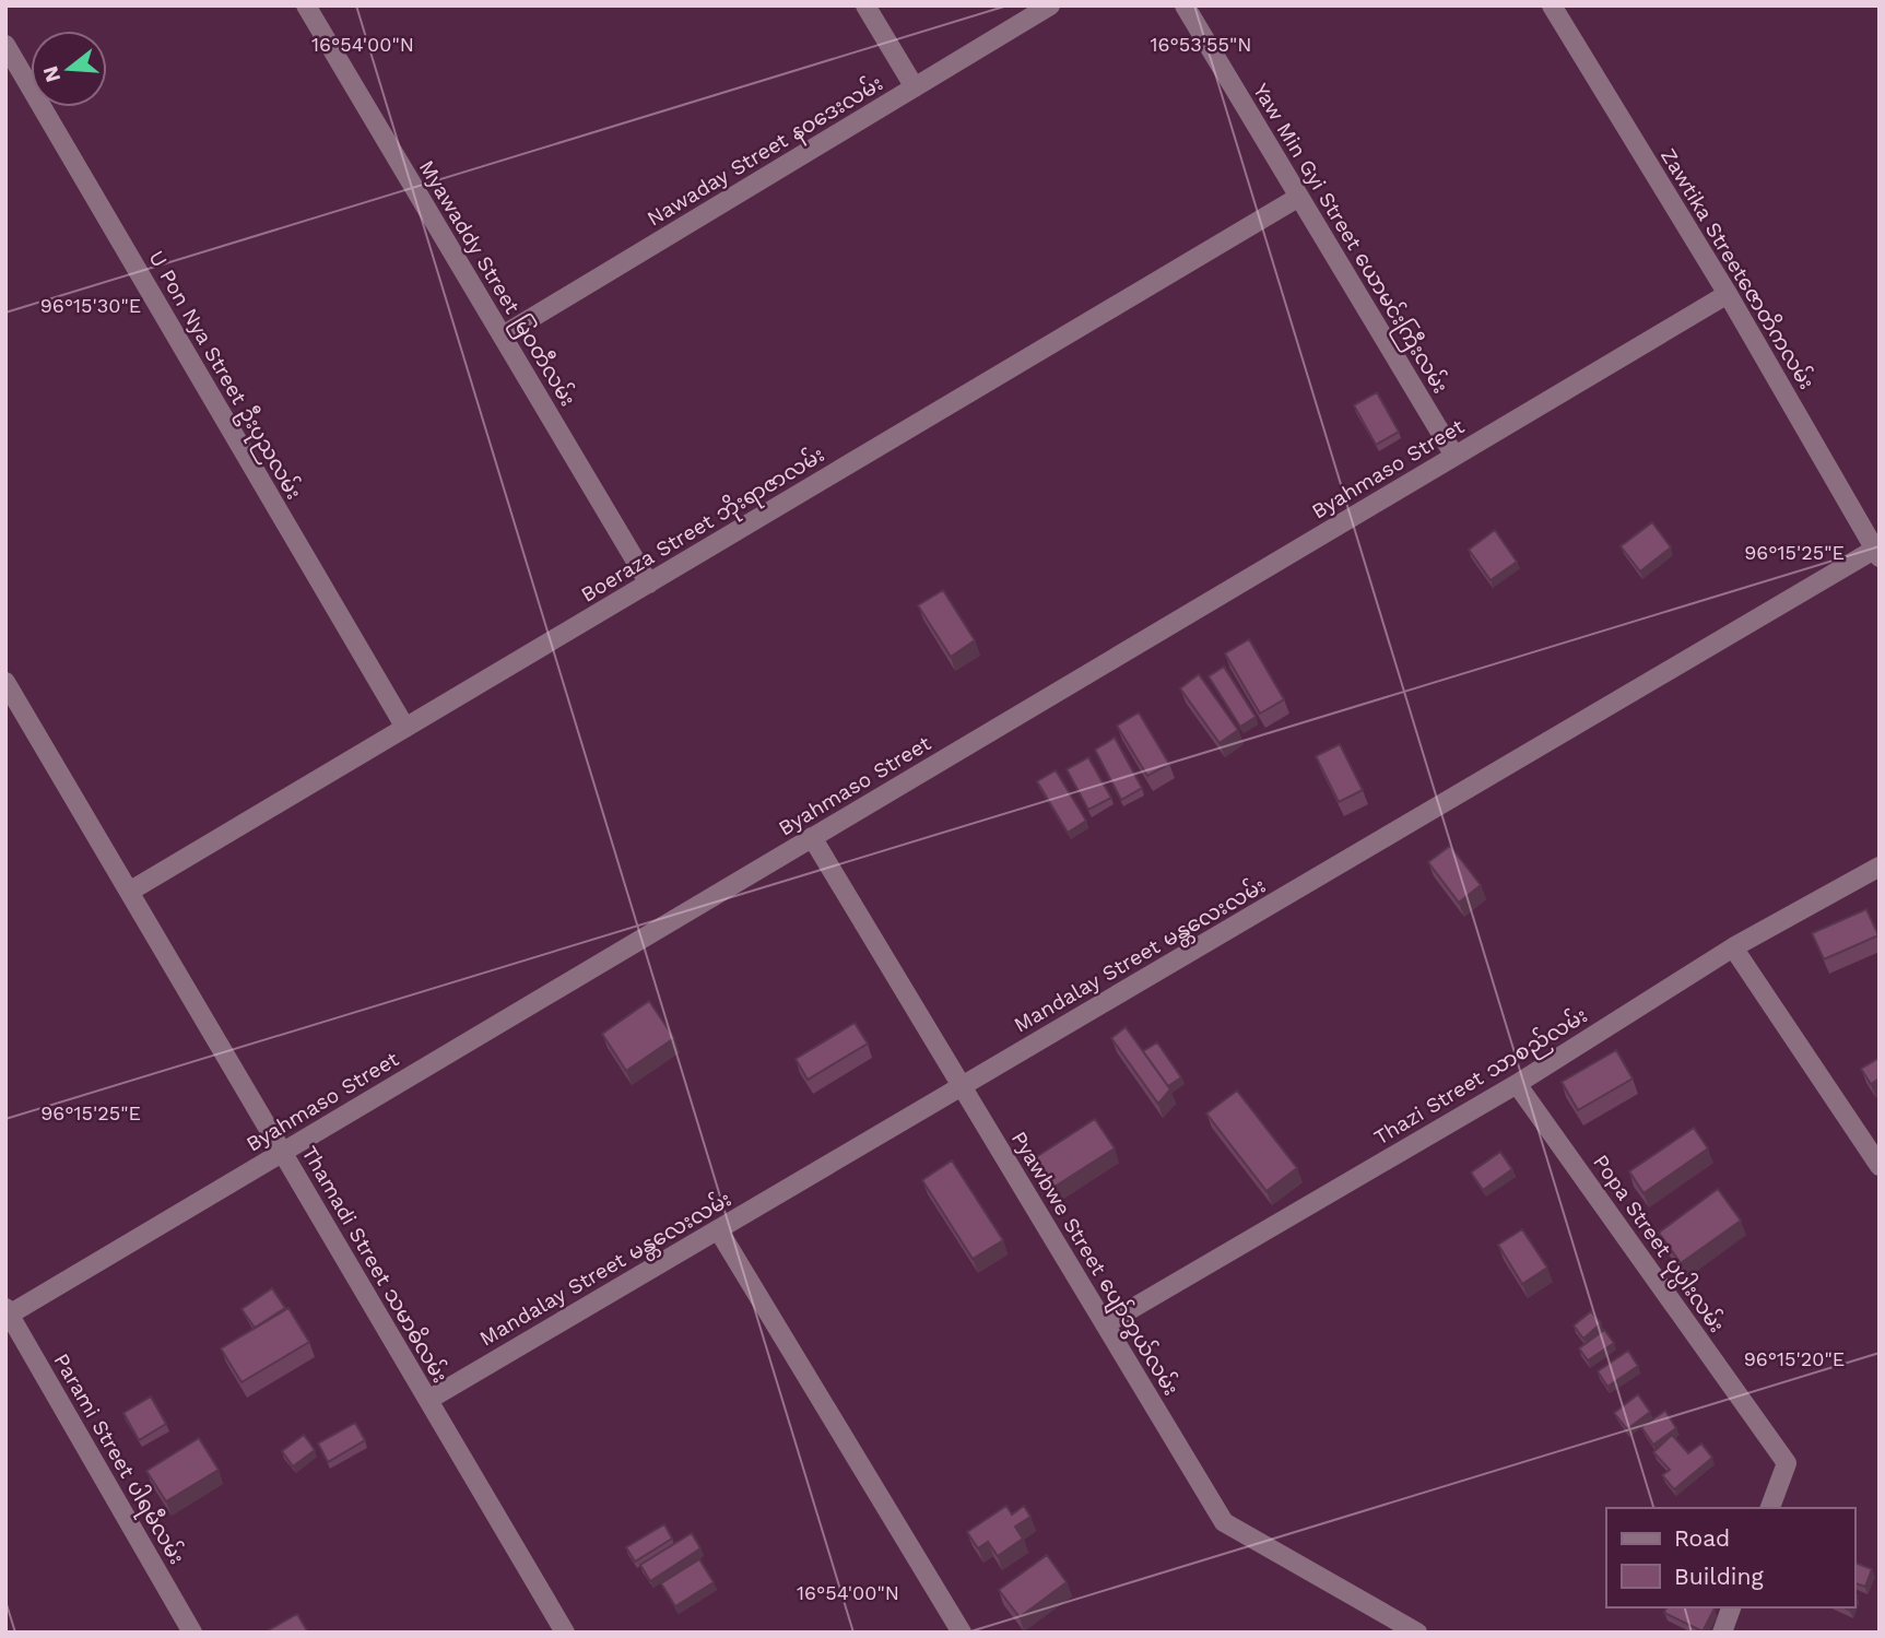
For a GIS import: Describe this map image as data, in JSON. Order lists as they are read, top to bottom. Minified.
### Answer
{"streets":{"street":["Nawaday Street နဝဒေးလမ်း","Yaw Min Gyi Street ယောမင်းကြီးလမ်း","Zawtika Streetဇောတိကလမ်း","Myawaddy Street မြဝတီလမ်း","U Pon Nya Street ဦးပုညလမ်း","Byahmaso Street","Boeraza Street ဘိုးရာဇာလမ်း","Mandalay Street မန္တလေးလမ်း","Thazi Street သာစည်လမ်း","Popa Street ပုပ္ပါးလမ်း","Pyawbwe Street ပျော်ဘွယ်လမ်း","Thamadi Street သမာဓိလမ်း","Parami Street ပါရမီလမ်း"]},"crossings":[["Nawaday Street နဝဒေးလမ်း","Myawaddy Street မြဝတီလမ်း"],["Yaw Min Gyi Street ယောမင်းကြီးလမ်း","Byahmaso Street"],["Yaw Min Gyi Street ယောမင်းကြီးလမ်း","Boeraza Street ဘိုးရာဇာလမ်း"],["Zawtika Streetဇောတိကလမ်း","Byahmaso Street"],["Zawtika Streetဇောတိကလမ်း","Mandalay Street မန္တလေးလမ်း"],["Myawaddy Street မြဝတီလမ်း","Boeraza Street ဘိုးရာဇာလမ်း"],["U Pon Nya Street ဦးပုညလမ်း","Boeraza Street ဘိုးရာဇာလမ်း"],["Byahmaso Street","Pyawbwe Street ပျော်ဘွယ်လမ်း"],["Byahmaso Street","Thamadi Street သမာဓိလမ်း"],["Byahmaso Street","Parami Street ပါရမီလမ်း"],["Boeraza Street ဘိုးရာဇာလမ်း","Thamadi Street သမာဓိလမ်း"],["Mandalay Street မန္တလေးလမ်း","Pyawbwe Street ပျော်ဘွယ်လမ်း"],["Mandalay Street မန္တလေးလမ်း","Thamadi Street သမာဓိလမ်း"],["Thazi Street သာစည်လမ်း","Popa Street ပုပ္ပါးလမ်း"],["Thazi Street သာစည်လမ်း","Pyawbwe Street ပျော်ဘွယ်လမ်း"]],"legend":["Road","Building"],"north":"left","coordinates":["16°54'00\"N","16°53'55\"N","96°15'30\"E","96°15'25\"E","96°15'20\"E"]}
